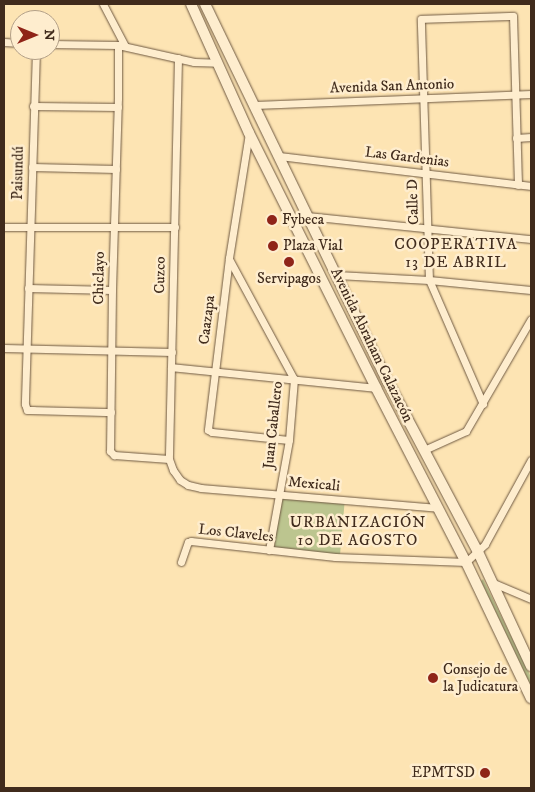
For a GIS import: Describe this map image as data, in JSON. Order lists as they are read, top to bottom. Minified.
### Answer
{"streets":{"main road":["Avenida Abraham Calazacón"],"street":["Avenida San Antonio","Las Gardenias","Paisundú","Calle D","Cuzco","Chiclayo","Caazapa","Juan Caballero","Mexicali","Los Claveles"]},"crossings":[["Avenida San Antonio","Calle D"],["Avenida San Antonio","Avenida Abraham Calazacón"],["Las Gardenias","Calle D"],["Las Gardenias","Avenida Abraham Calazacón"],["Paisundú","Chiclayo"],["Cuzco","Chiclayo"],["Cuzco","Mexicali"],["Chiclayo","Mexicali"],["Caazapa","Avenida Abraham Calazacón"],["Caazapa","Juan Caballero"],["Avenida Abraham Calazacón","Mexicali"],["Avenida Abraham Calazacón","Los Claveles"],["Juan Caballero","Mexicali"],["Juan Caballero","Los Claveles"]],"districts":["COOPERATIVA 13 DE ABRIL","URBANIZACIÓN 10 DE AGOSTO"],"places":["Fybeca","Plaza Vial","Servipagos","Consejo de la Judicatura","EPMTSD"],"north":"right"}
